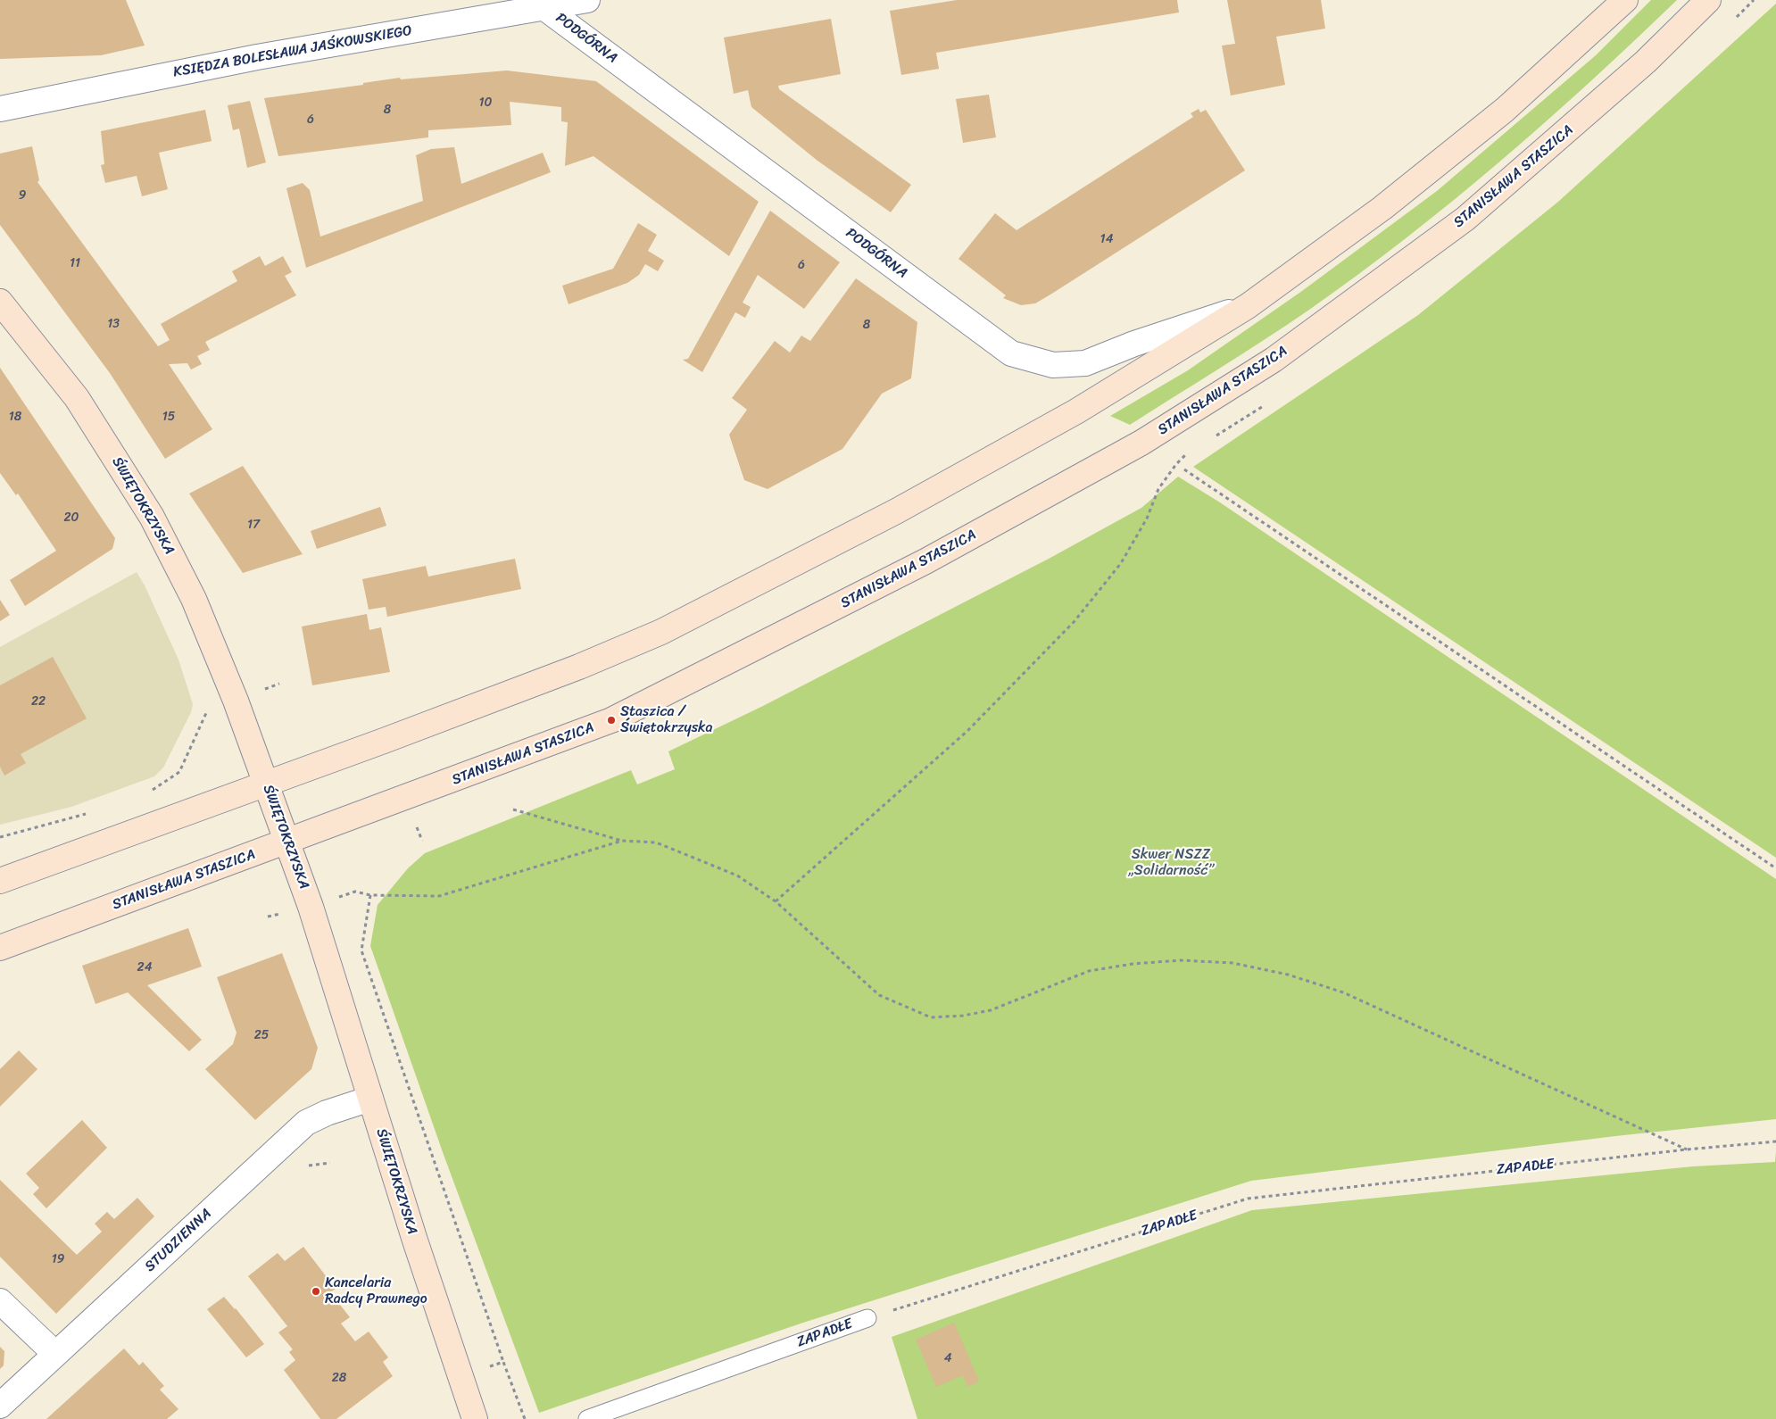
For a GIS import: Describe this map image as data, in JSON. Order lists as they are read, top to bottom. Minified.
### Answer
{"streets":{"main road":["STANISŁAWA STASZICA","ŚWIĘTOKRZYSKA"],"street":["PODGÓRNA","KSIĘDZA BOLESŁAWA JAŚKOWSKIEGO","STUDZIENNA"],"lane":["ZAPADŁE"]},"crossings":[["PODGÓRNA","KSIĘDZA BOLESŁAWA JAŚKOWSKIEGO"],["STANISŁAWA STASZICA","ŚWIĘTOKRZYSKA"],["ŚWIĘTOKRZYSKA","STUDZIENNA"]],"parks":["Skwer NSZZ „Solidarność”"],"places":["Staszica / Świętokrzyska","Kancelaria Radcy Prawnego"],"house_numbers":["10","8","6","9","14","11","6","13","8","18","15","20","17","22","24","25","19","4","28"]}
